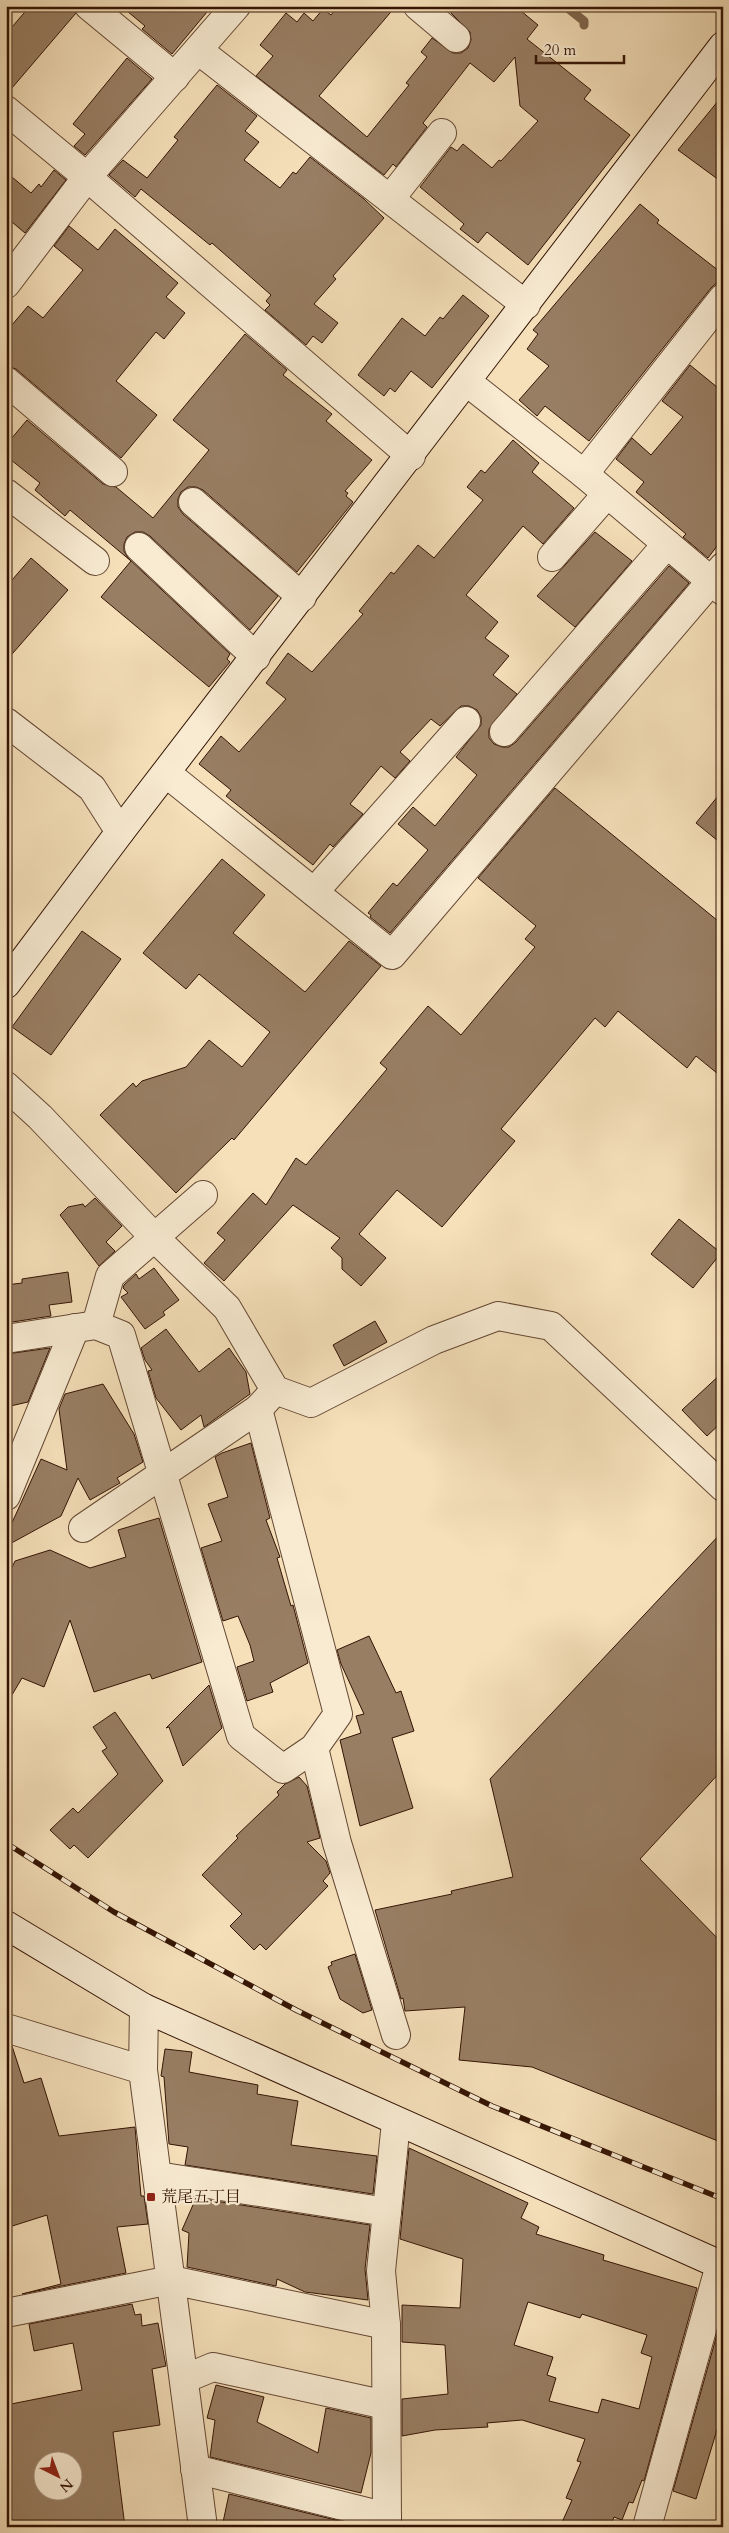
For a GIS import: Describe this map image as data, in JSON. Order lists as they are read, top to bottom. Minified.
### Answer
{"places":{"transit":["荒尾五丁目"]},"scale_bar":"20 m","north":"bottom right"}
